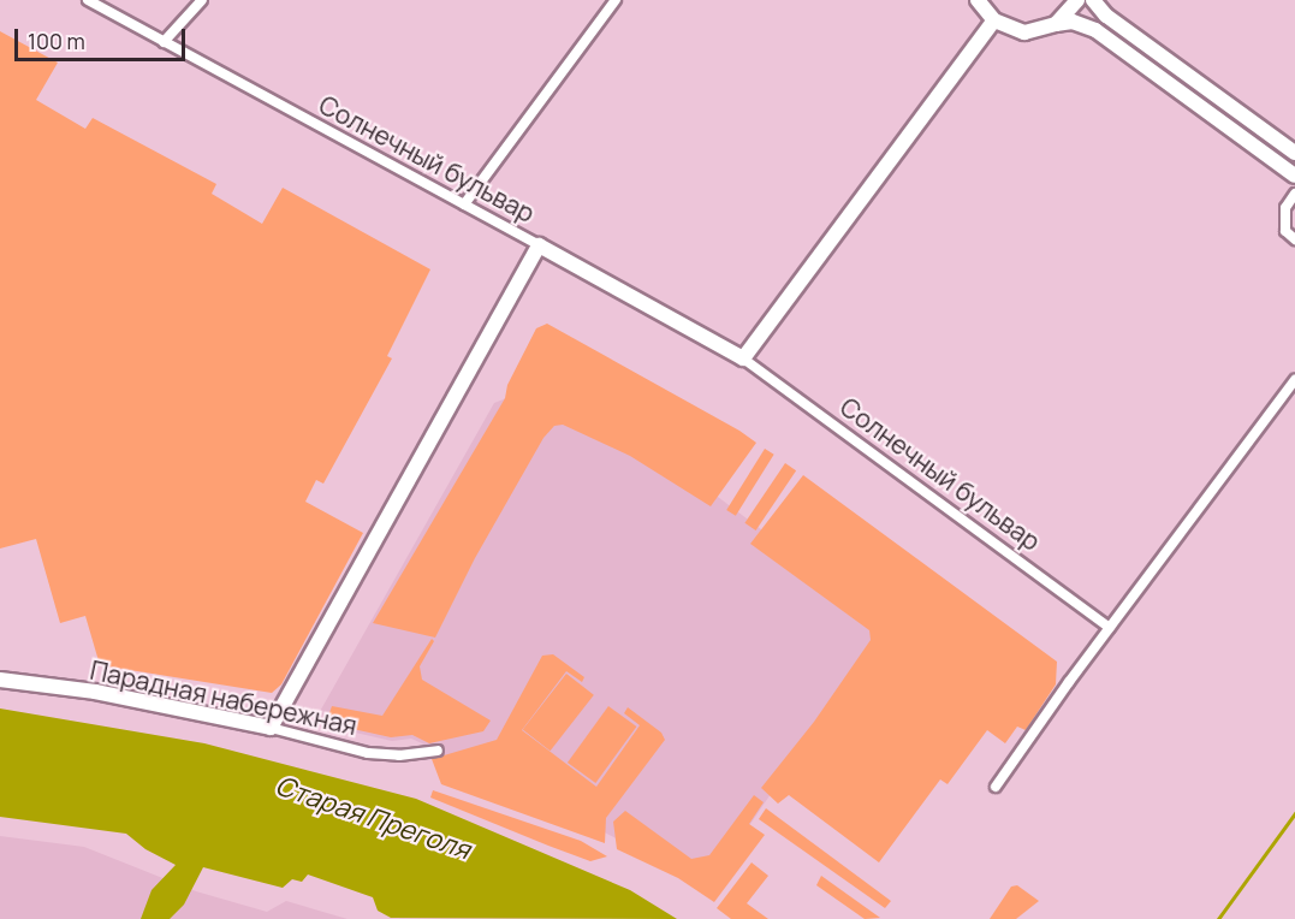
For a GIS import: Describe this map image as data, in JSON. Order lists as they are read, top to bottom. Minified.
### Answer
{"streets":{"main road":["Солнечный бульвар","Парадная набережная"]},"water":["Старая Преголя"],"scale_bar":"100 m"}
